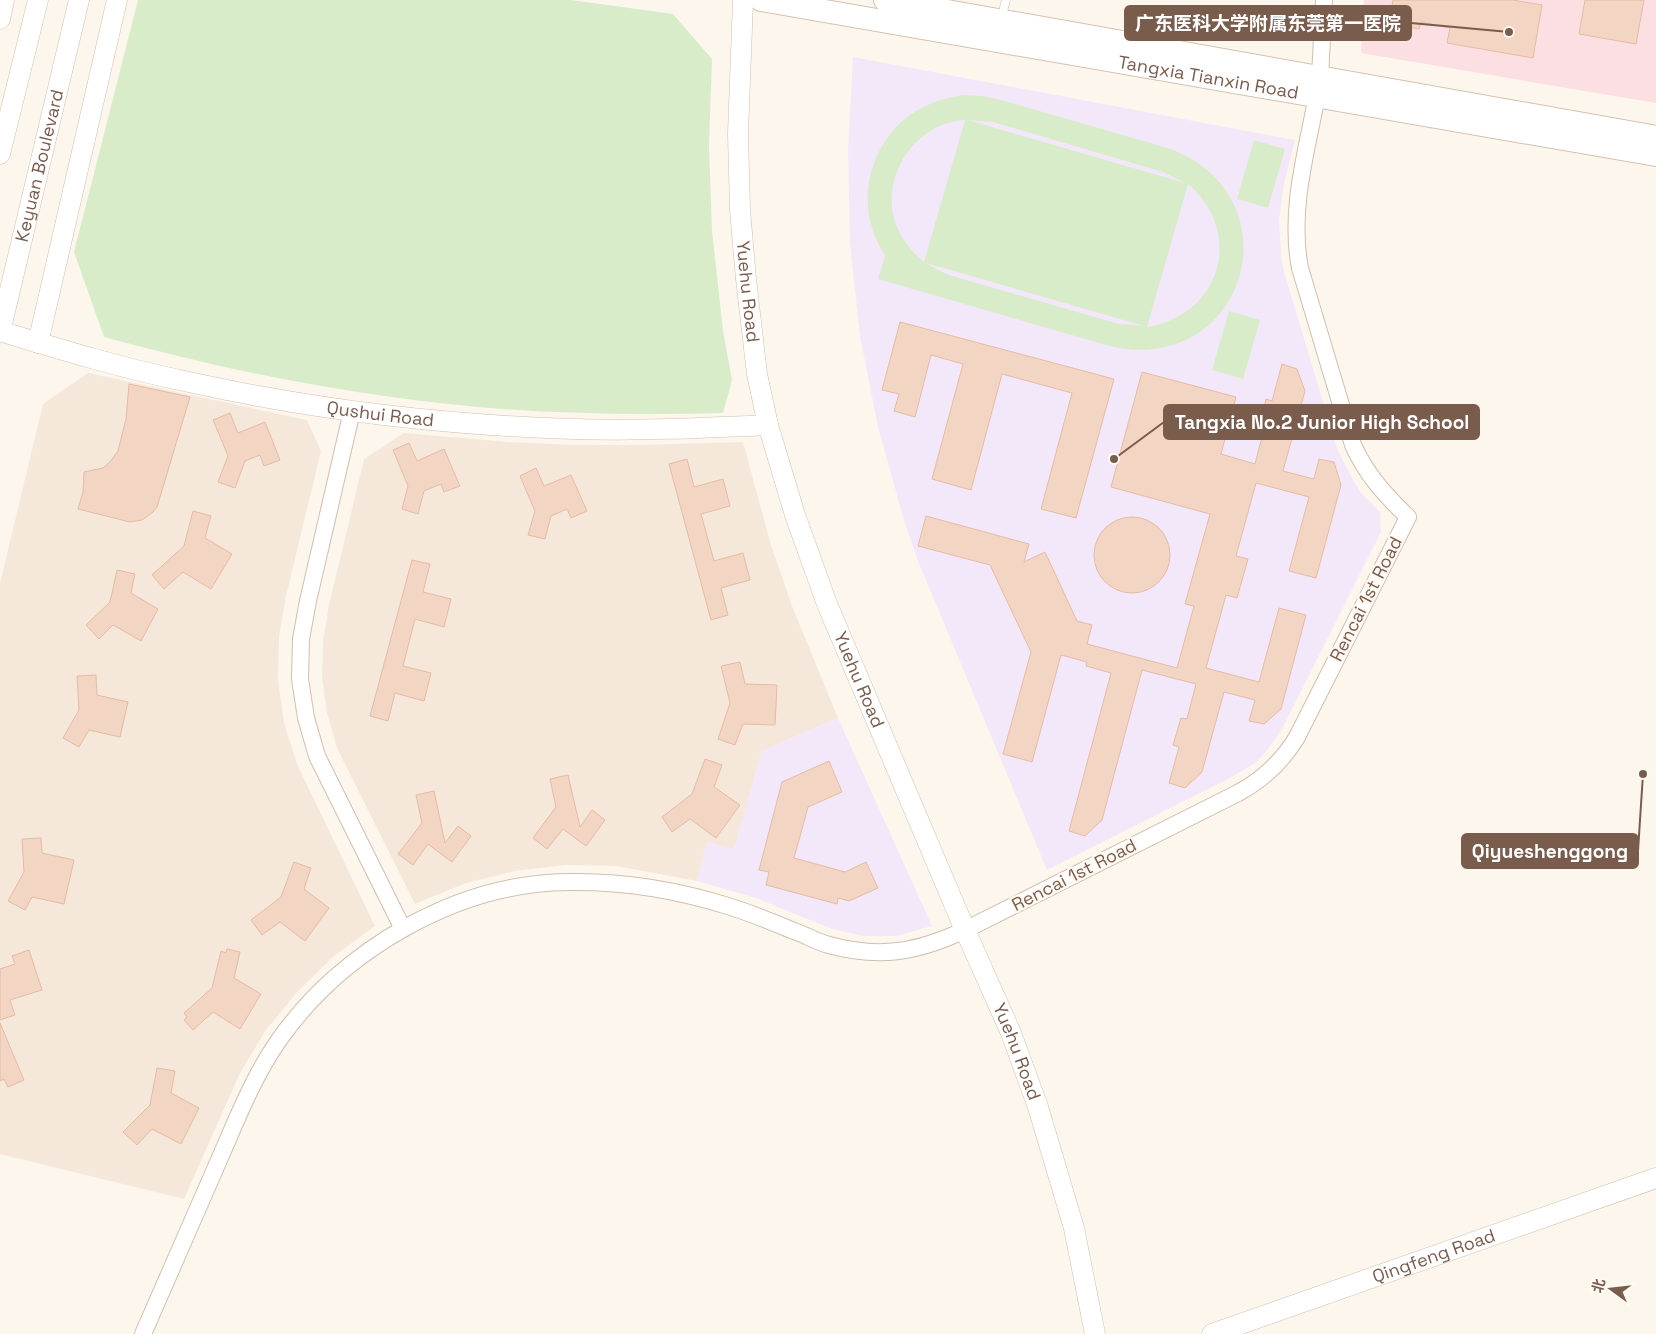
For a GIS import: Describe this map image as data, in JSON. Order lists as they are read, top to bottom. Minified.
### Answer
{"streets":{"main road":["Tangxia Tianxin Road"],"street":["Keyuan Boulevard","Yuehu Road","Qushui Road","Rencai 1st Road","Qingfeng Road"]},"crossings":[["Tangxia Tianxin Road","Rencai 1st Road"],["Keyuan Boulevard","Qushui Road"],["Yuehu Road","Qushui Road"],["Yuehu Road","Rencai 1st Road"]],"places":["广东医科大学附属东莞第一医院","Tangxia No.2 Junior High School","Qiyueshenggong"],"north":"left"}
